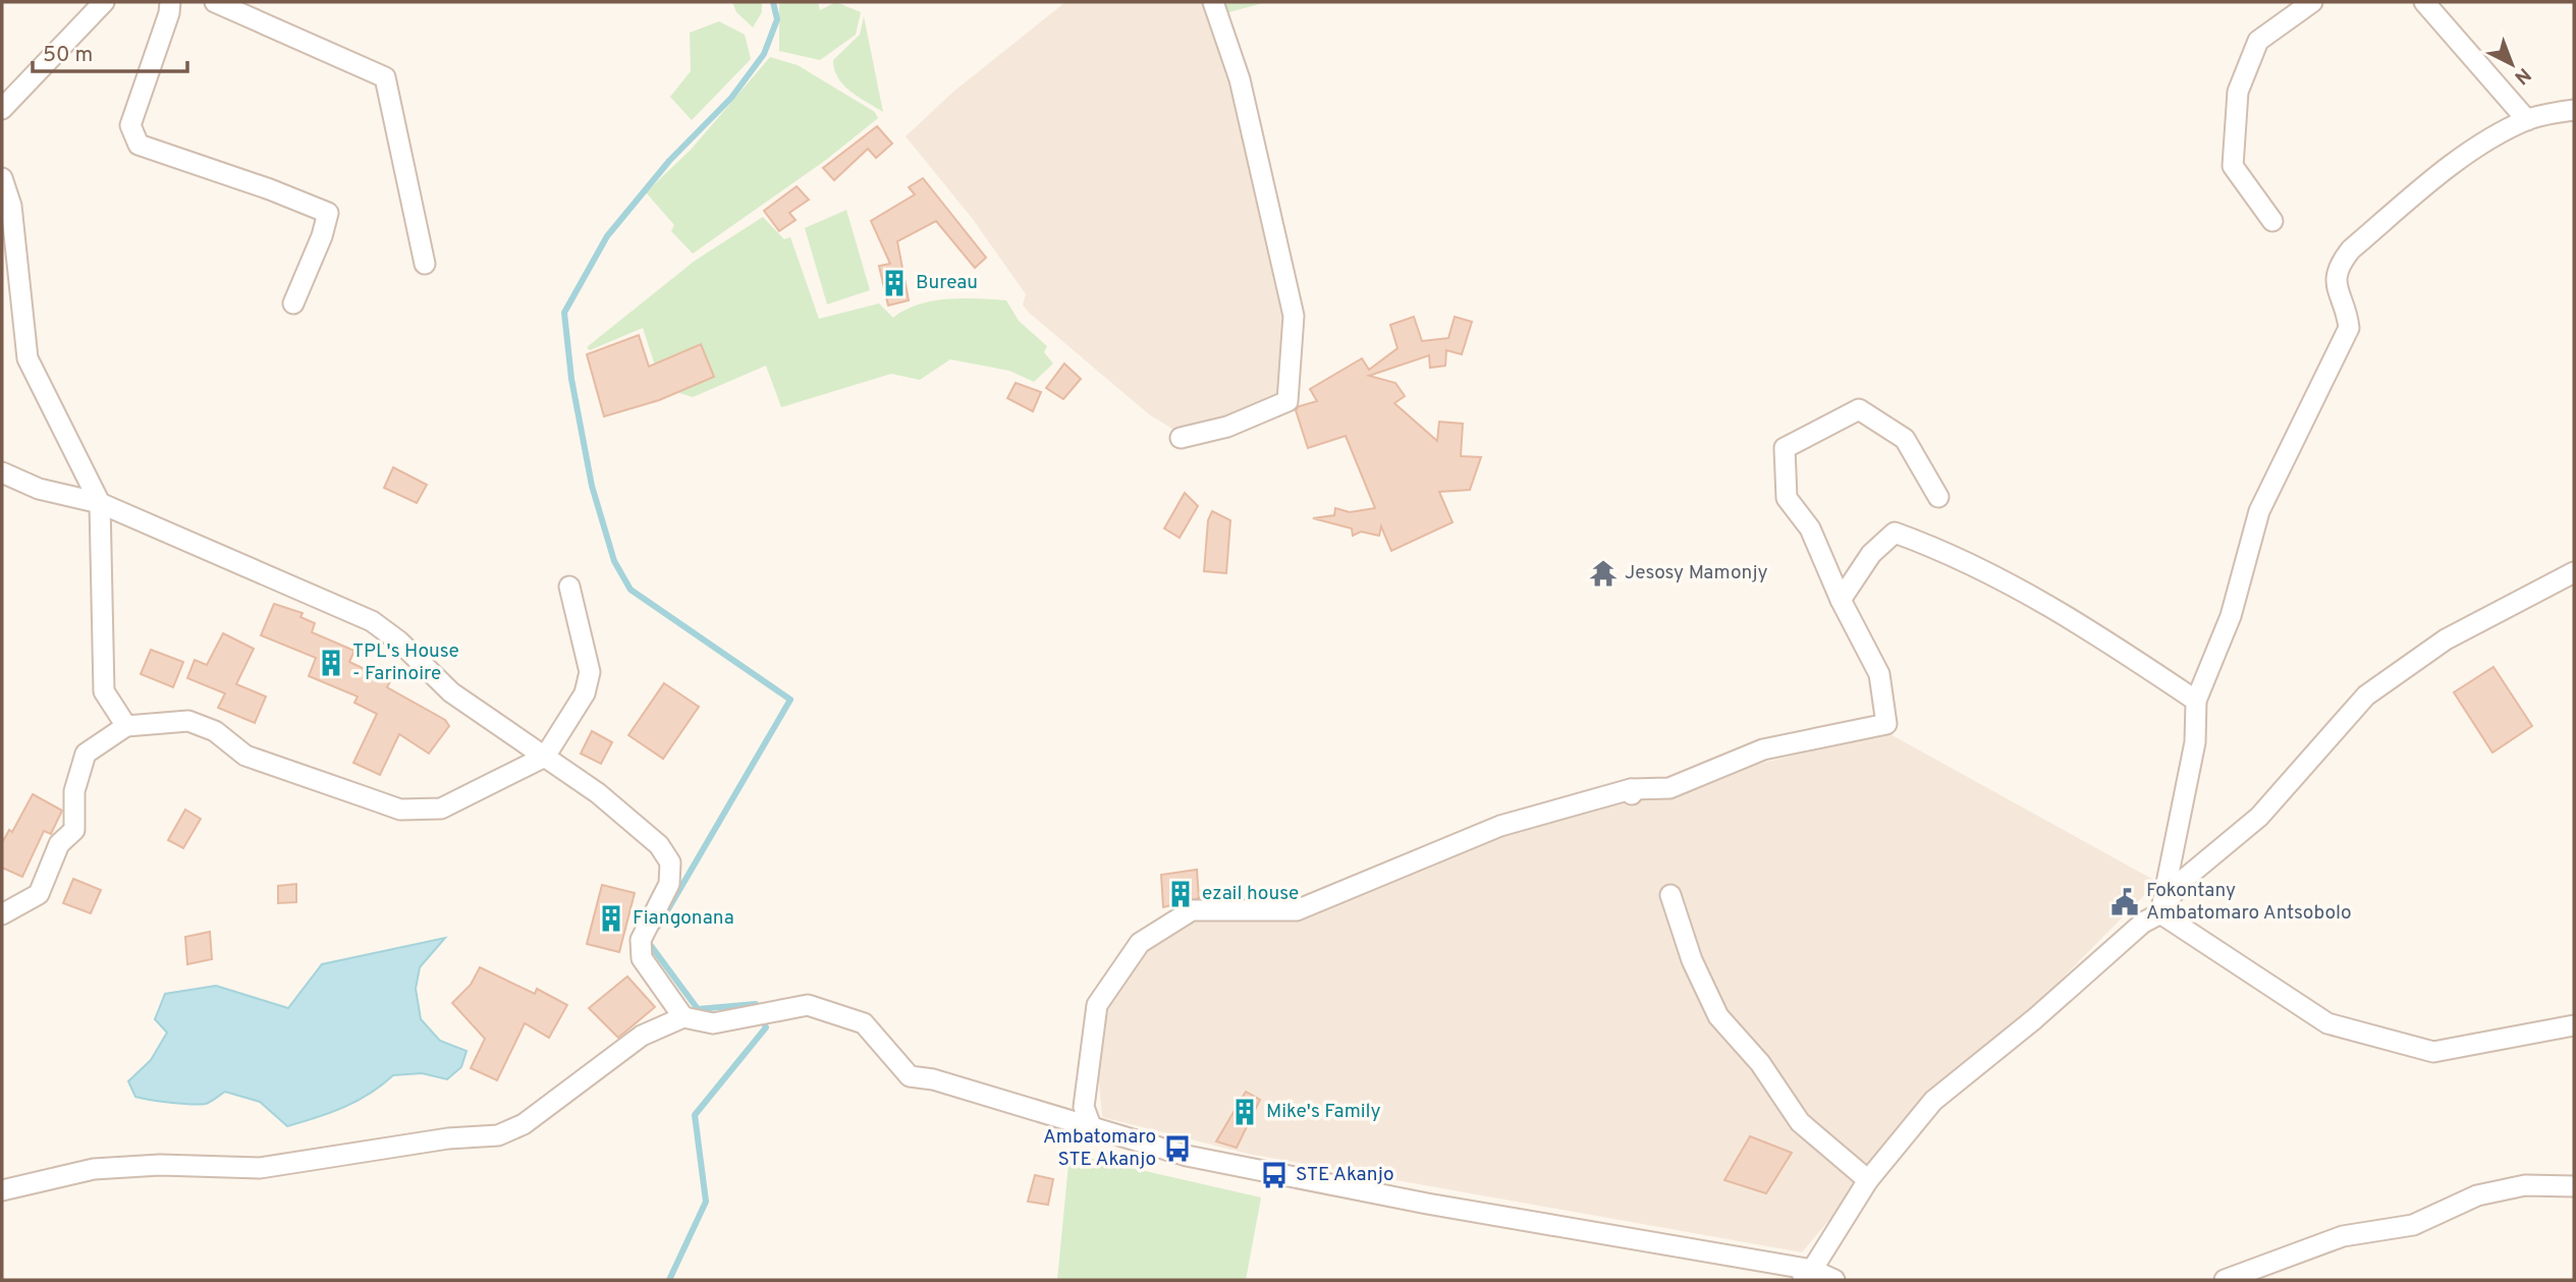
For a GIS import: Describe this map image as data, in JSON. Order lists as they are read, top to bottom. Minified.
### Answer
{"places":{"building":["Bureau","TPL's House - Farinoire","ezail house","Fiangonana","Mike's Family"],"temple":["Jesosy Mamonjy"],"public building":["Fokontany Ambatomaro Antsobolo"],"bus stop":["Ambatomaro STE Akanjo","STE Akanjo"]},"scale_bar":"50 m","north":"bottom right"}
